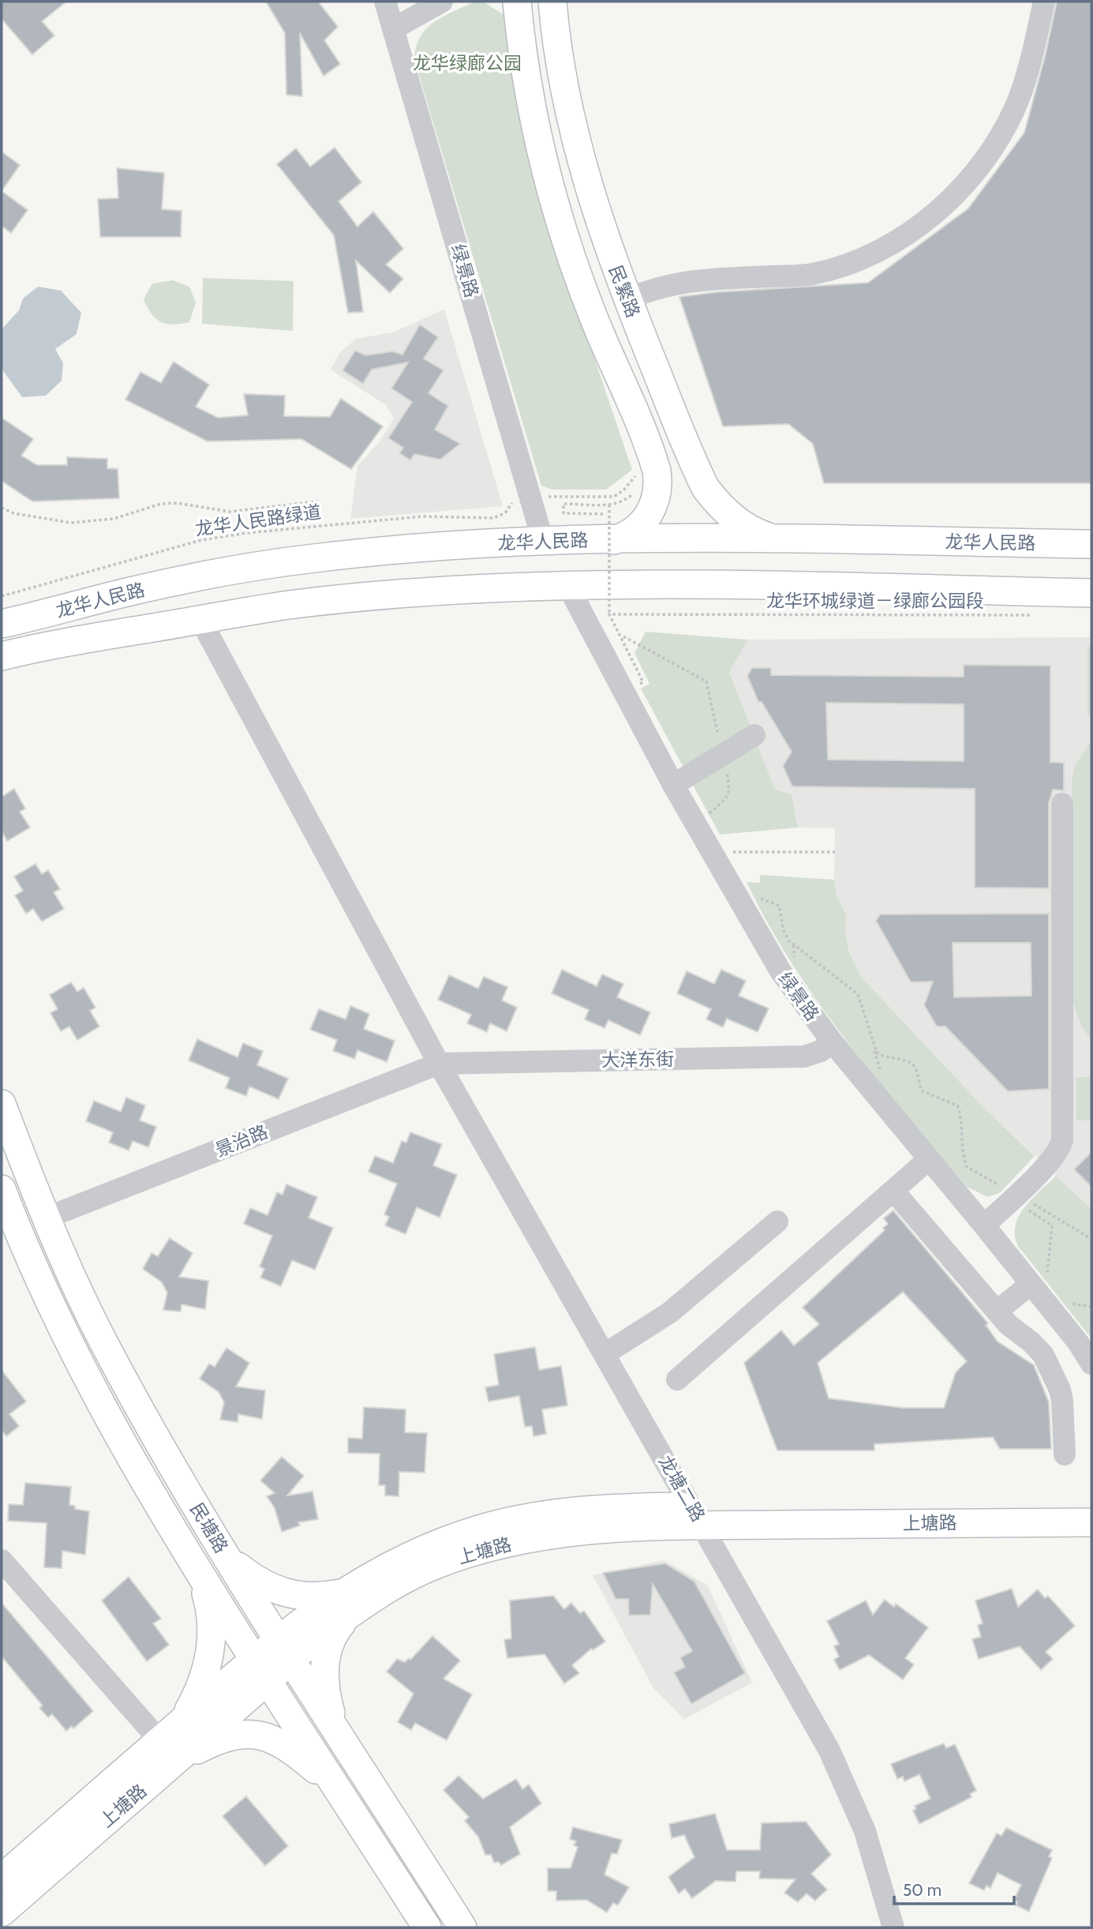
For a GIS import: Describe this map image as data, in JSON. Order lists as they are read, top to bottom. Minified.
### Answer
{"streets":{"main road":["民繁路","龙华人民路","上塘路","民塘路"],"street":["绿景路","大洋东街","景治路","龙塘二路"],"path":["龙华人民路绿道","龙华环城绿道－绿廊公园段"]},"crossings":[["绿景路","龙华人民路"],["绿景路","大洋东街"],["民繁路","龙华人民路"],["龙华人民路","龙塘二路"],["大洋东街","景治路"],["大洋东街","龙塘二路"],["景治路","龙塘二路"],["景治路","民塘路"],["龙塘二路","上塘路"],["上塘路","民塘路"]],"parks":["龙华绿廊公园"],"scale_bar":"50 m"}
